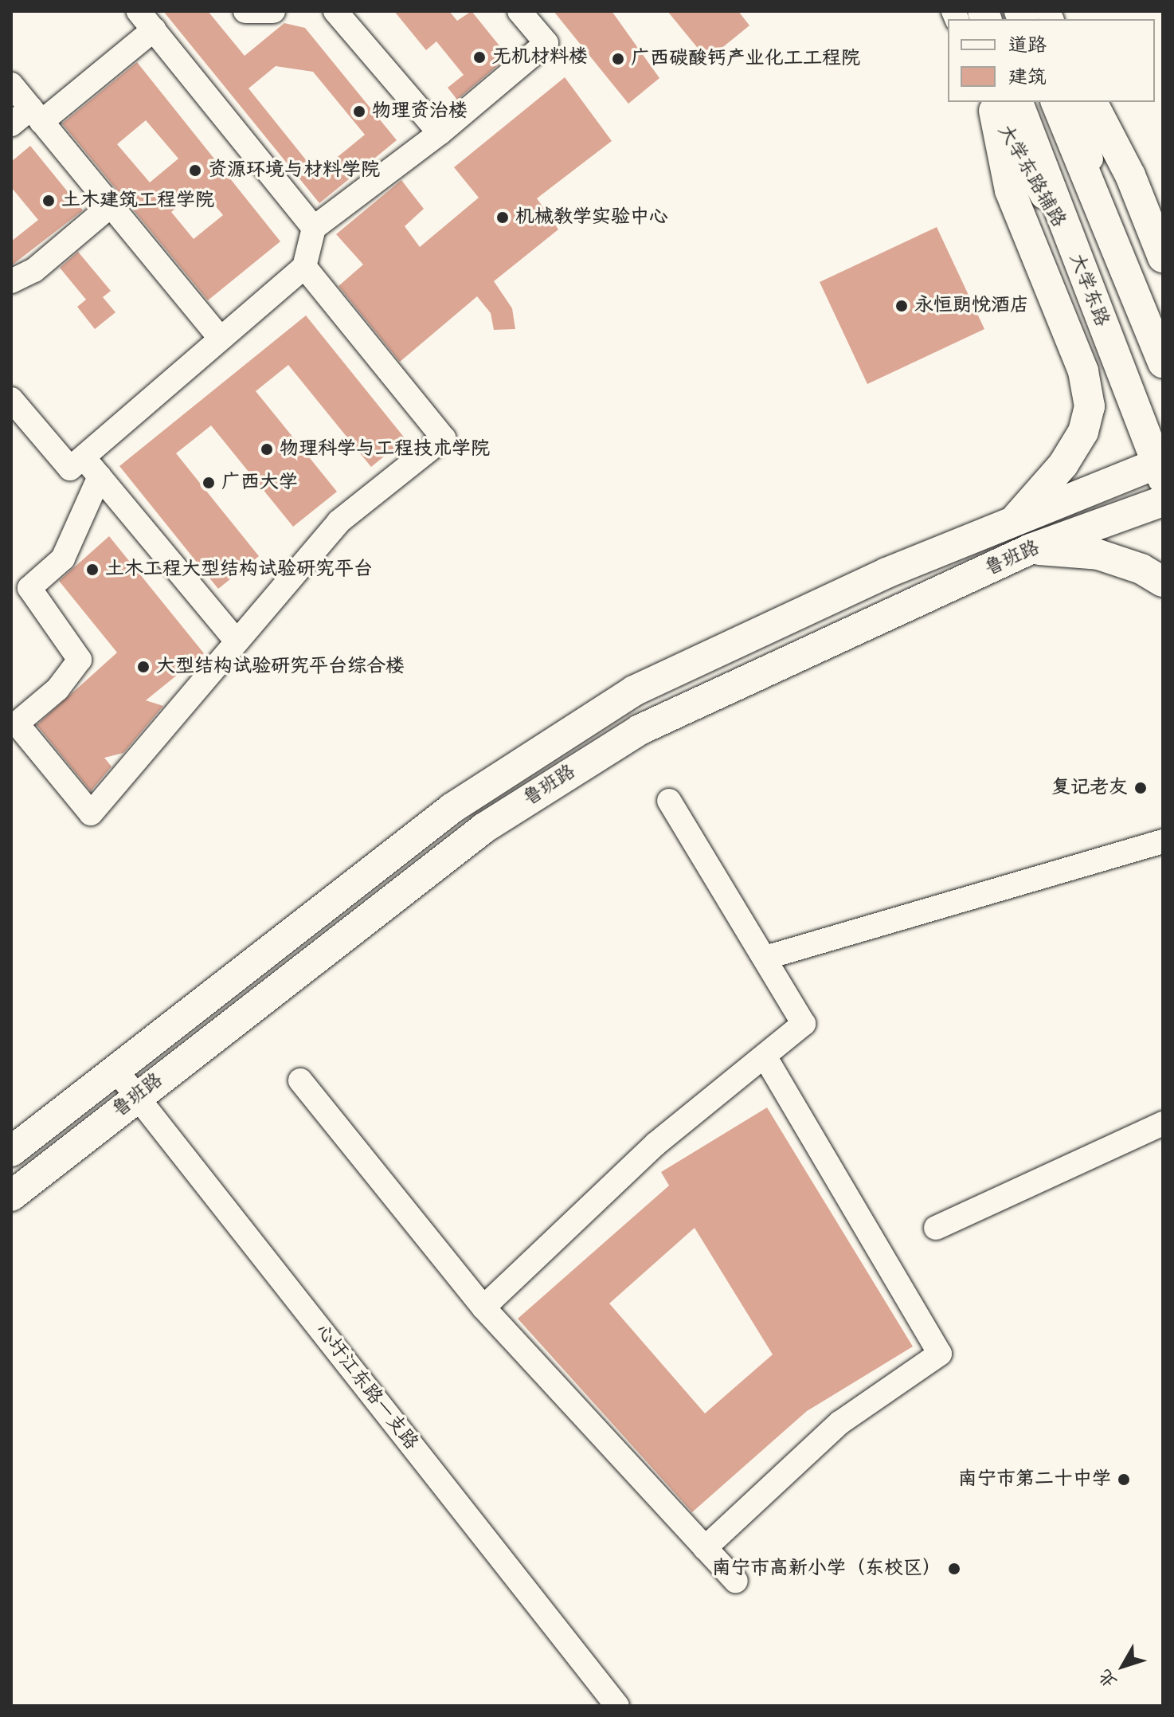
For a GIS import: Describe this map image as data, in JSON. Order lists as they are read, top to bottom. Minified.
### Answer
{"streets":{"main road":["大学东路","鲁班路"],"street":["心圩江东路一支路"]},"crossings":[["大学东路","鲁班路"],["鲁班路","心圩江东路一支路"]],"places":["无机材料楼","广西碳酸钙产业化工工程院","物理资治楼","资源环境与材料学院","土木建筑工程学院","机械教学实验中心","永恒朗悦酒店","物理科学与工程技术学院","广西大学","土木工程大型结构试验研究平台","大型结构试验研究平台综合楼","复记老友","南宁市第二十中学","南宁市高新小学（东校区）"],"legend":["道路","建筑"],"north":"bottom left"}
